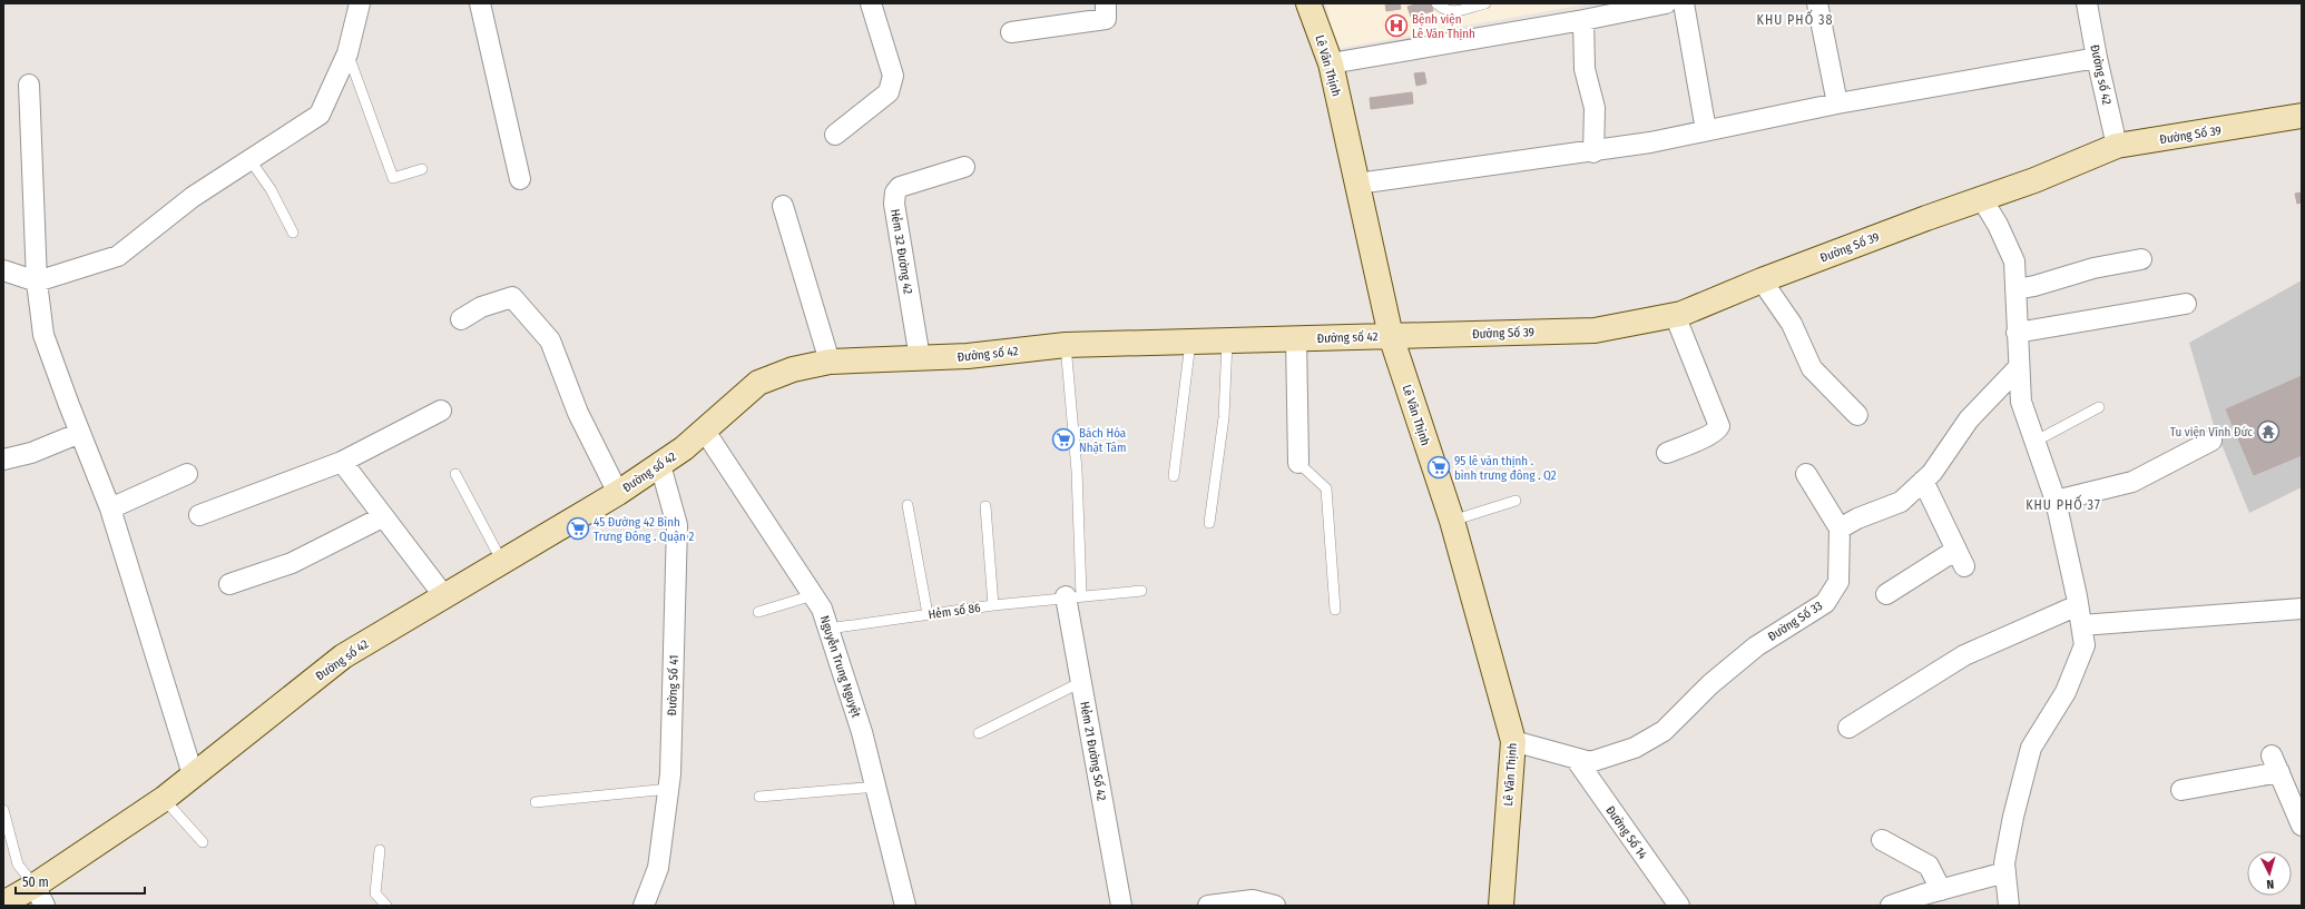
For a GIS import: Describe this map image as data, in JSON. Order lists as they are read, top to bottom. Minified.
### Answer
{"streets":{"street":["Lê Văn Thịnh","Đường số 42","Đường Số 39","Hẻm 32 Đường 42","Đường Số 33","Nguyễn Trung Nguyệt","Đường Số 41","Hẻm 21 Đường Số 42","Đường Số 14"],"lane":["Hẻm số 86"]},"crossings":[["Lê Văn Thịnh","Đường số 42"],["Lê Văn Thịnh","Đường Số 39"],["Lê Văn Thịnh","Đường Số 33"],["Đường số 42","Đường Số 39"],["Đường số 42","Hẻm 32 Đường 42"],["Đường số 42","Nguyễn Trung Nguyệt"],["Đường số 42","Đường Số 41"],["Đường số 42","Hẻm 21 Đường Số 42"],["Hẻm số 86","Nguyễn Trung Nguyệt"],["Hẻm số 86","Hẻm 21 Đường Số 42"],["Đường Số 33","Đường Số 14"]],"districts":["KHU PHỐ 38","KHU PHỐ 37"],"places":{"hospital":["Bệnh viện Lê Văn Thịnh"],"temple":["Tu viện Vĩnh Đức"],"supermarket":["Bách Hóa Nhật Tâm","95 lê văn thịnh . bình trưng đông . Q2","45 Đường 42 Bình Trưng Đông . Quận 2"]},"scale_bar":"50 m","north":"bottom"}
